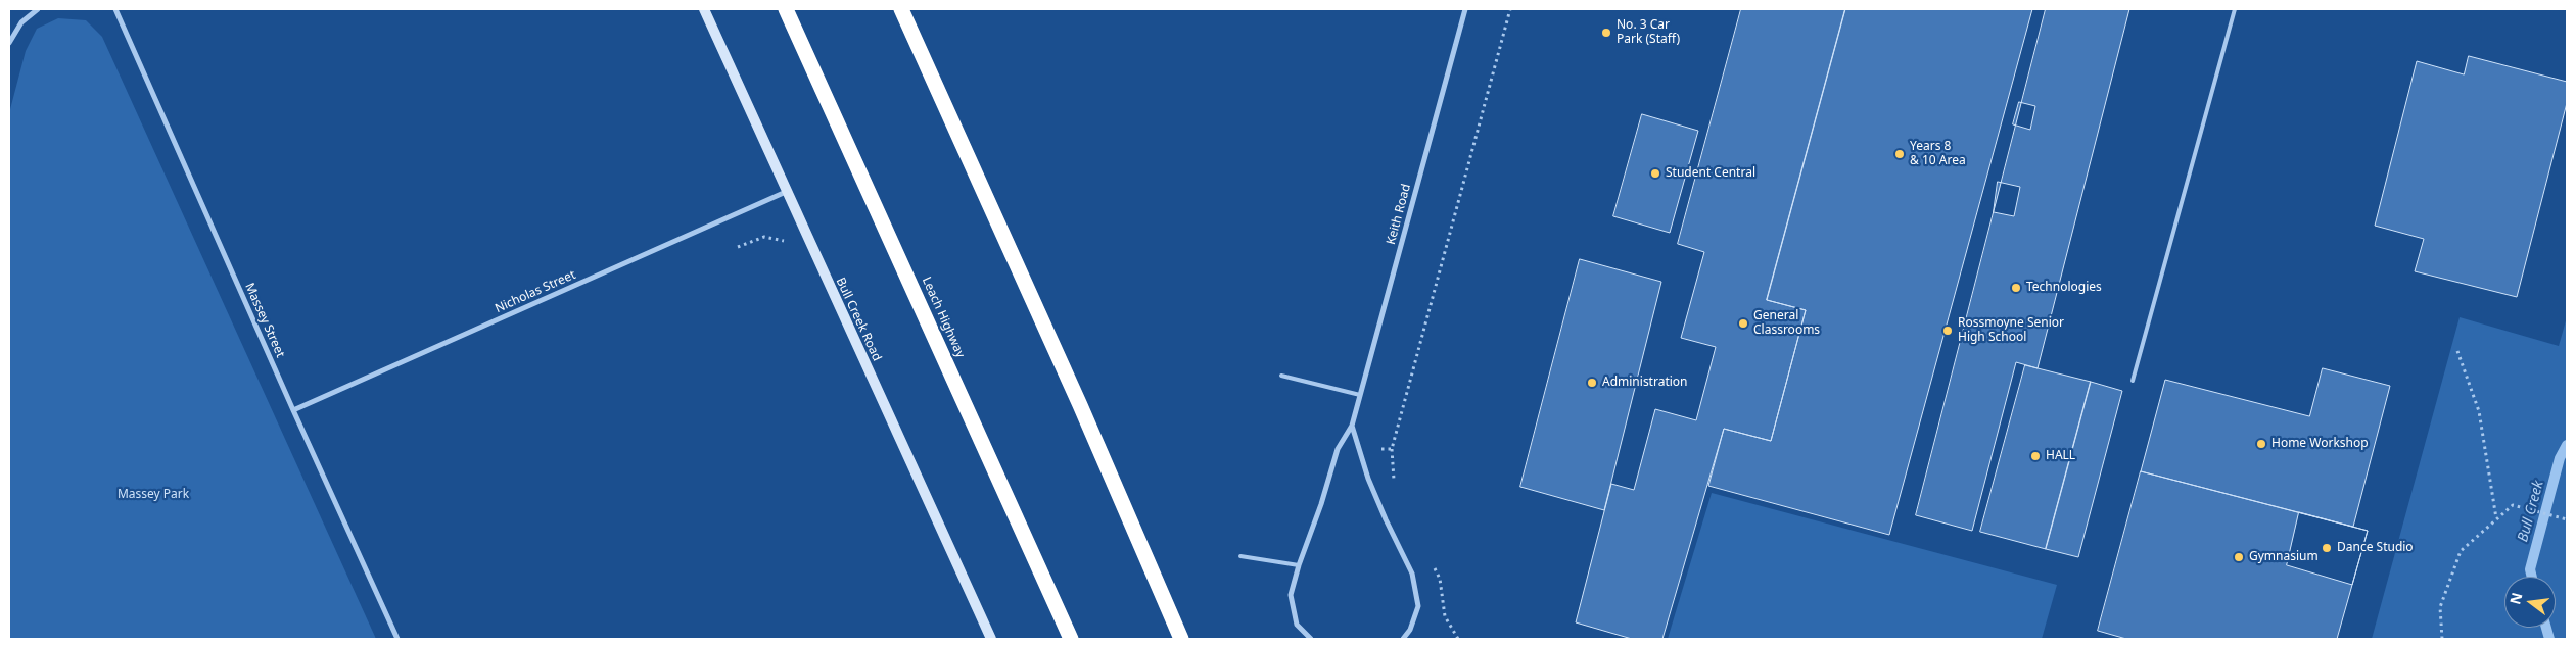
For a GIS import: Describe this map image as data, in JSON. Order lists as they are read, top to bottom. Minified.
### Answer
{"streets":{"highway":["Leach Highway"],"street":["Keith Road","Nicholas Street","Bull Creek Road","Massey Street"]},"crossings":[["Nicholas Street","Bull Creek Road"],["Nicholas Street","Massey Street"]],"water":["Bull Creek"],"parks":["Massey Park"],"places":["No. 3 Car Park (Staff)","Years 8 & 10 Area","Student Central","Technologies","General Classrooms","Rossmoyne Senior High School","Administration","Home Workshop","HALL","Dance Studio","Gymnasium"],"north":"left"}
